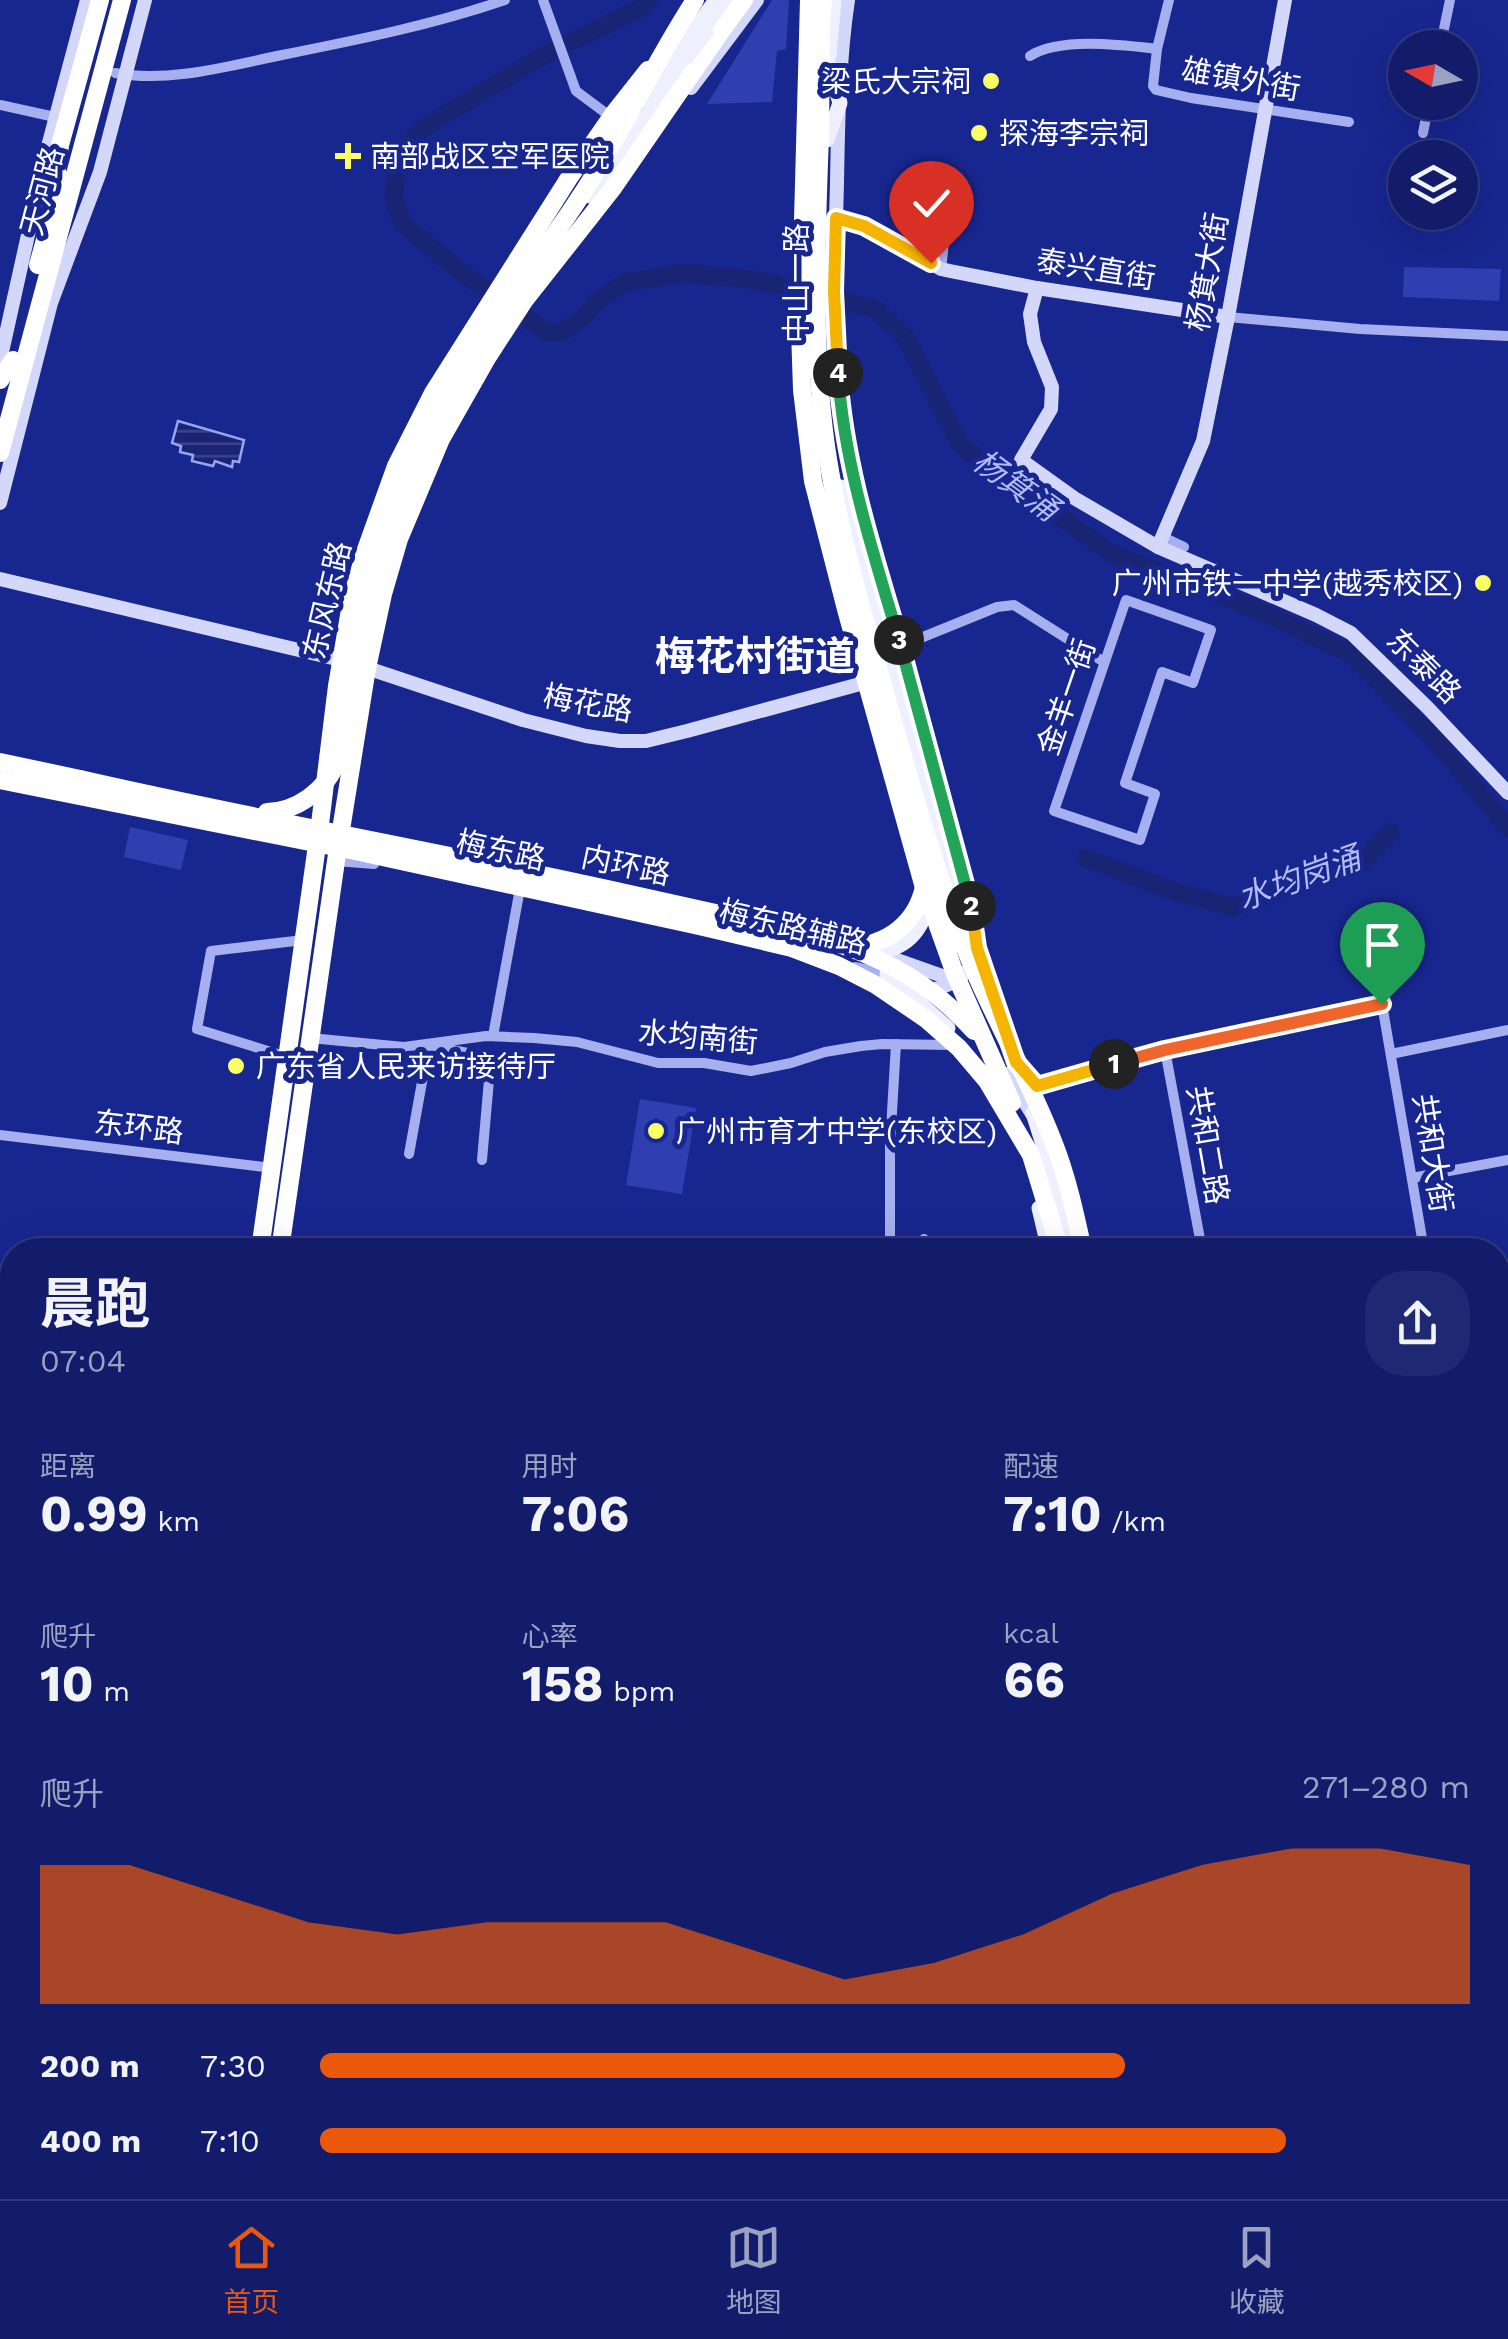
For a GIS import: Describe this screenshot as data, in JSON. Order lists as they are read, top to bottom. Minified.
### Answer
{"streets":{"highway":["天河路","东风东路","内环路"],"main road":["中山一路"],"street":["雄镇外街","泰兴直街","杨箕大街","东泰路","金羊一街","梅花路","梅东路","水均南街","东环路","共和二路","共和大街"]},"crossings":[["雄镇外街","杨箕大街"],["泰兴直街","杨箕大街"],["泰兴直街","东泰路"],["杨箕大街","东泰路"],["中山一路","梅东路"],["东风东路","梅花路"],["东风东路","梅东路"],["东风东路","东环路"],["梅东路","内环路"],["共和二路","共和大街"]],"districts":["梅花村街道"],"water":["杨箕涌","水均岗涌"],"places":{"other":["梁氏大宗祠","探海李宗祠","广州市铁一中学(越秀校区)","广东省人民来访接待厅","广州市育才中学(东校区)"],"health":["南部战区空军医院"]},"north":"left","page":{"pins":["4","3","2","1"],"heading":["晨跑","07:04"],"stats":[["距离","0.99 km"],["用时","7:06"],["配速","7:10 /km"],["爬升","10 m"],["心率","158 bpm"],["kcal","66"]],"chart":["爬升","271–280 m"],"list":[{"name":"200 m","note":"7:30"},{"name":"400 m","note":"7:10"}],"tabs":["首页","地图","收藏"]}}
